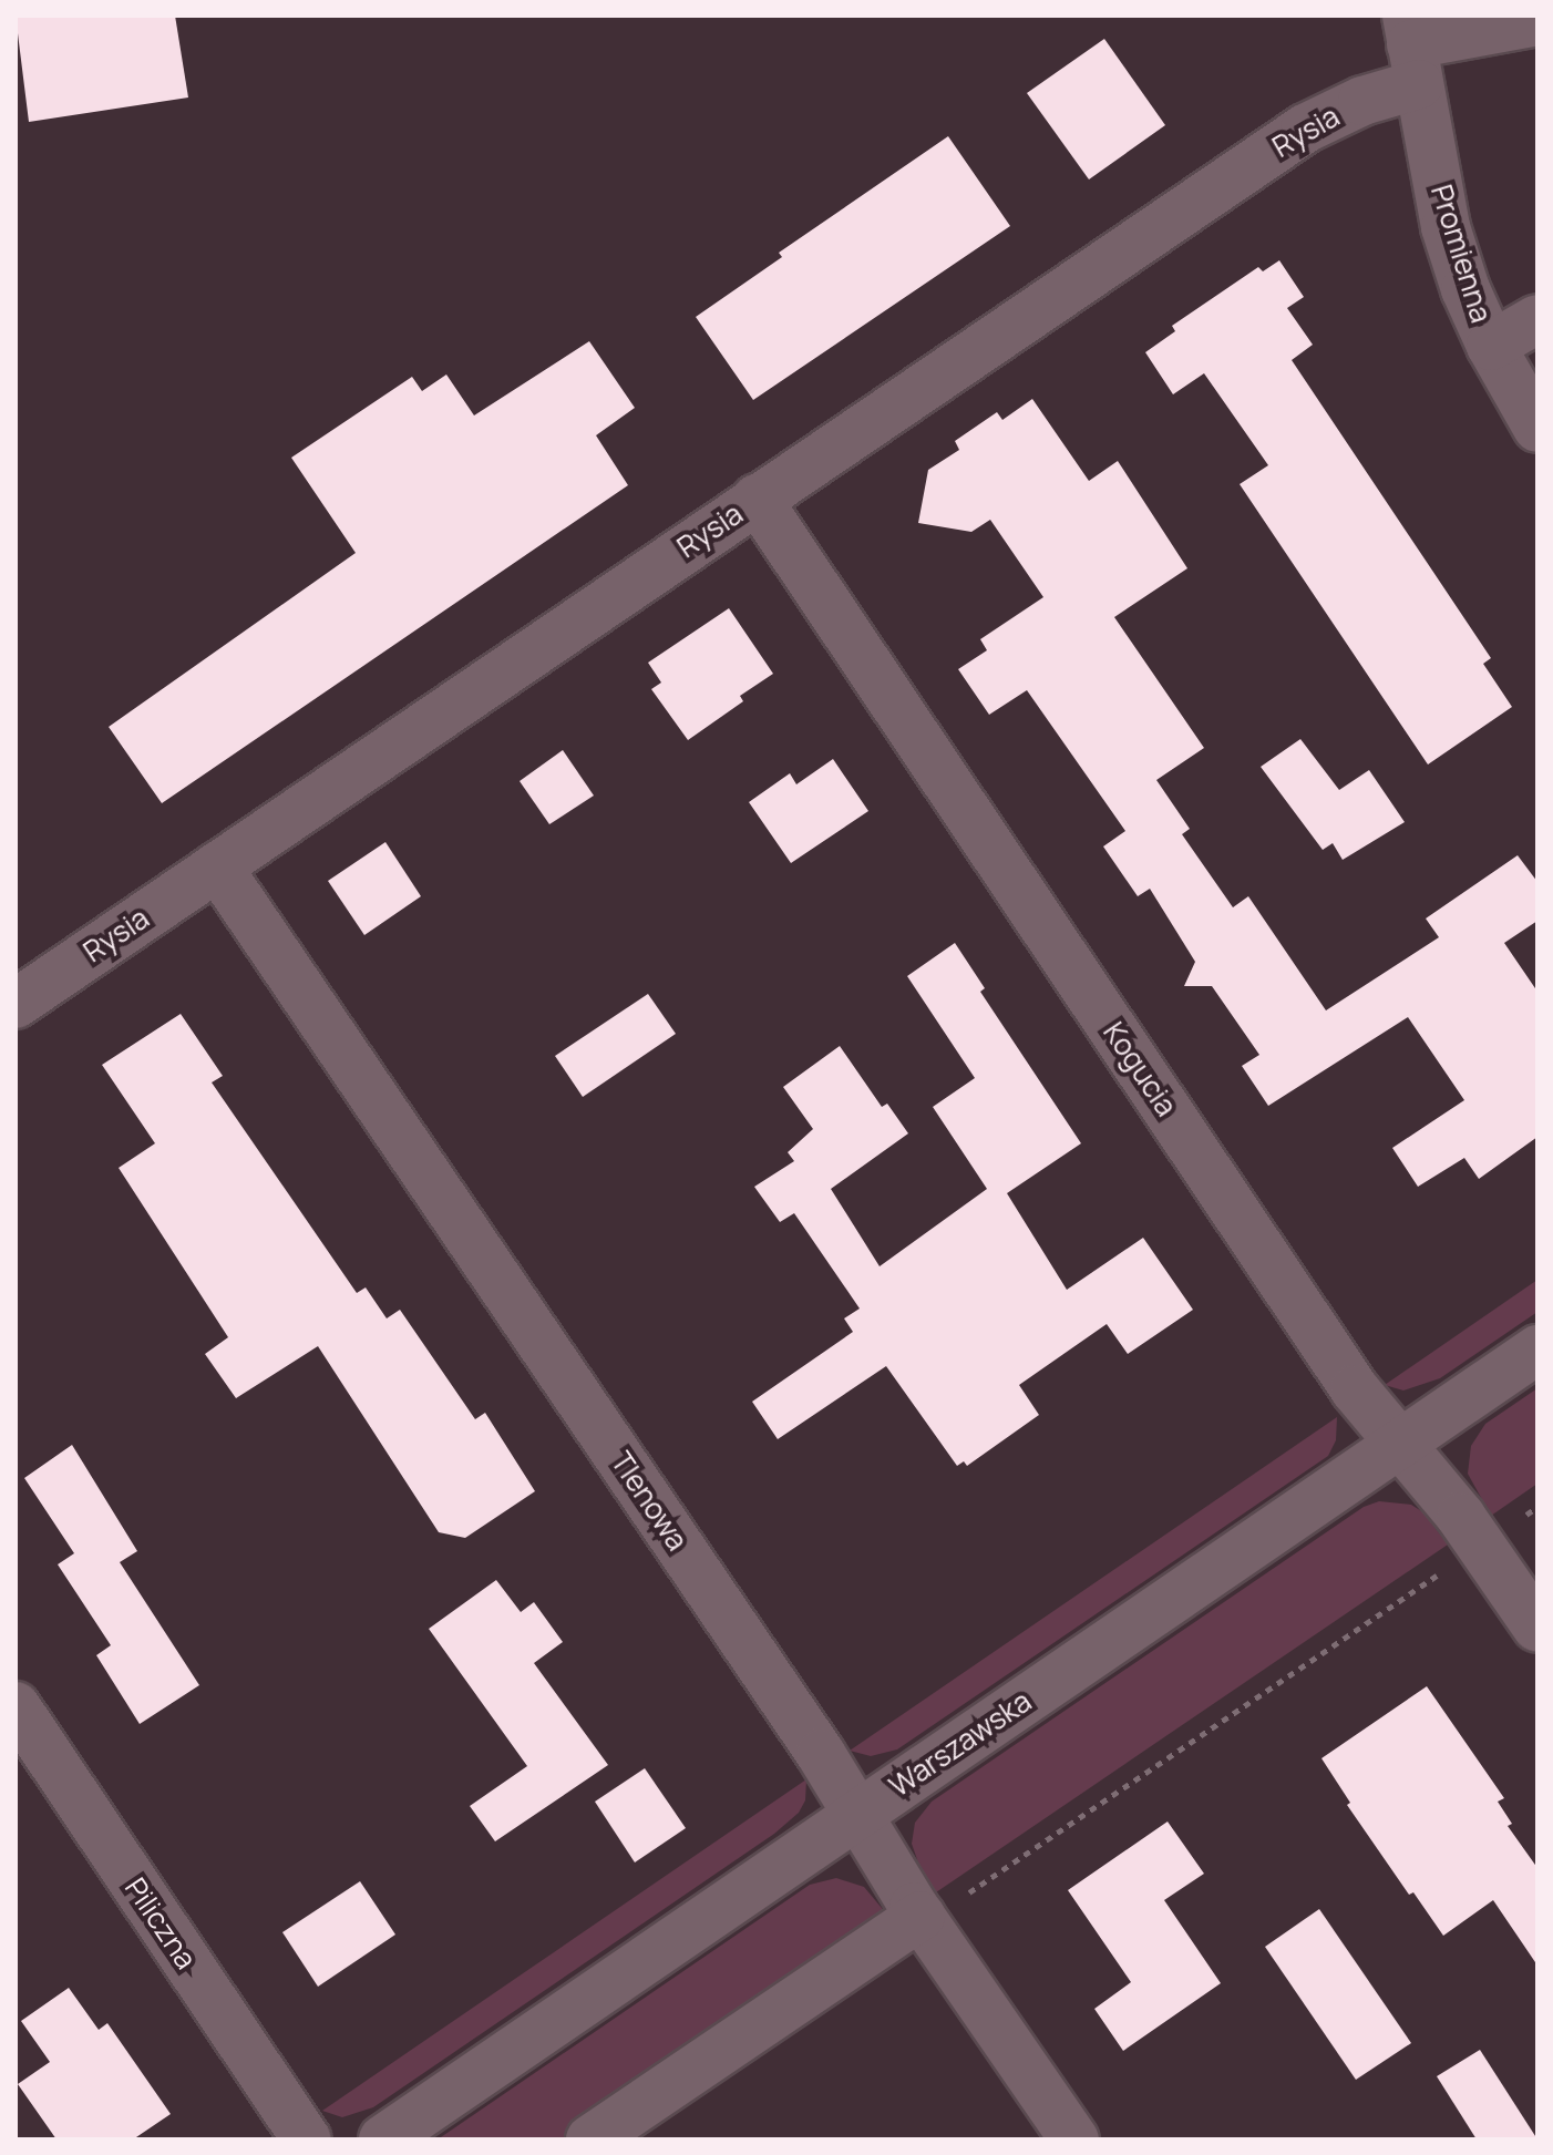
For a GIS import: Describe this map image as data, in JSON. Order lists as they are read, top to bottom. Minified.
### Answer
{"streets":{"street":["Rysia","Promienna","Kogucia","Tlenowa","Warszawska","Piliczna"]},"crossings":[["Rysia","Promienna"],["Rysia","Kogucia"],["Rysia","Tlenowa"],["Kogucia","Warszawska"],["Tlenowa","Warszawska"]]}
